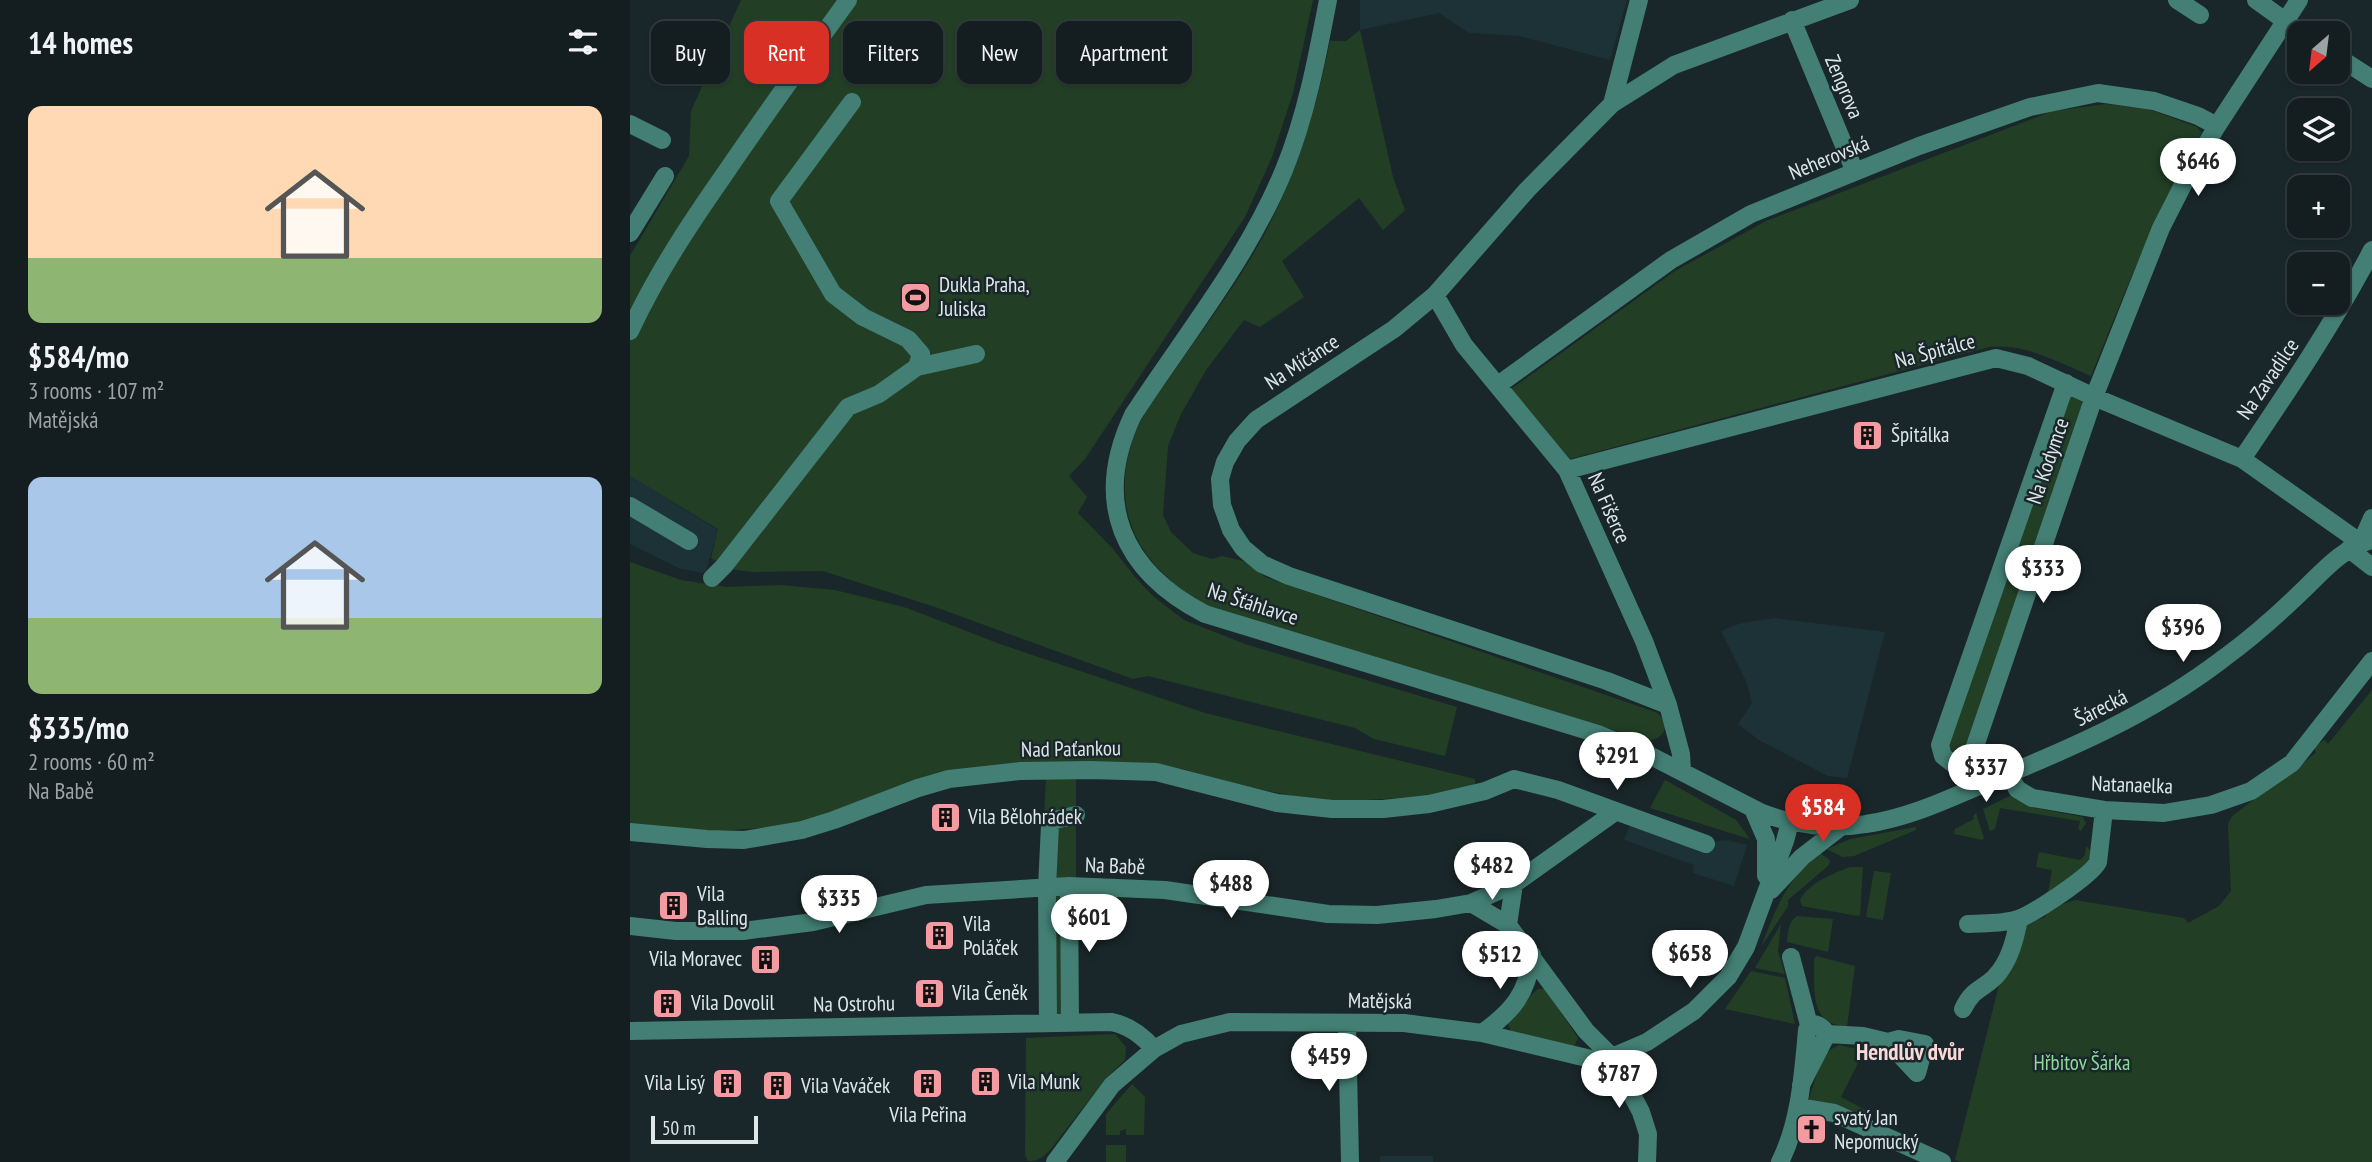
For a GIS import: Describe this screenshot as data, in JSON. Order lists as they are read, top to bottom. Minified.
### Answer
{"streets":{"street":["Zengrova","Neherovská","Na Špitálce","Na Míčánce","Na Zavadilce","Na Kodymce","Na Fišerce","Na Šťáhlavce","Šárecká","Nad Paťankou","Natanaelka","Na Babě","Matějská","Na Ostrohu"]},"crossings":[["Zengrova","Neherovská"],["Zengrova","Na Míčánce"],["Neherovská","Na Kodymce"],["Neherovská","Na Fišerce"],["Na Špitálce","Na Zavadilce"],["Na Špitálce","Na Kodymce"],["Na Špitálce","Na Fišerce"],["Na Špitálce","Šárecká"],["Na Míčánce","Na Fišerce"],["Na Fišerce","Na Šťáhlavce"],["Na Šťáhlavce","Šárecká"],["Na Šťáhlavce","Matějská"],["Šárecká","Natanaelka"],["Šárecká","Matějská"],["Nad Paťankou","Na Babě"],["Matějská","Na Ostrohu"]],"districts":["Hendlův dvůr"],"parks":["Hřbitov Šárka"],"places":{"sports":["Dukla Praha, Juliska"],"building":["Špitálka","Vila Bělohrádek","Vila Balling","Vila Poláček","Vila Moravec","Vila Čeněk","Vila Dovolil","Vila Munk","Vila Lisý","Vila Peřina","Vila Vaváček"],"church":["svatý Jan Nepomucký"]},"scale_bar":"50 m","north":"bottom left","page":{"heading":"14 homes","map_buttons":["+","−"],"chip":["Buy","Rent","Filters","New","Apartment"],"list":[{"name":"$584/mo","note":"3 rooms · 107 m² · Matějská"},{"name":"$335/mo","note":"2 rooms · 60 m² · Na Babě"}],"price":["$646","$333","$396","$291","$337","$584","$482","$488","$335","$601","$658","$512","$459","$787"],"scale":"50 m"}}
